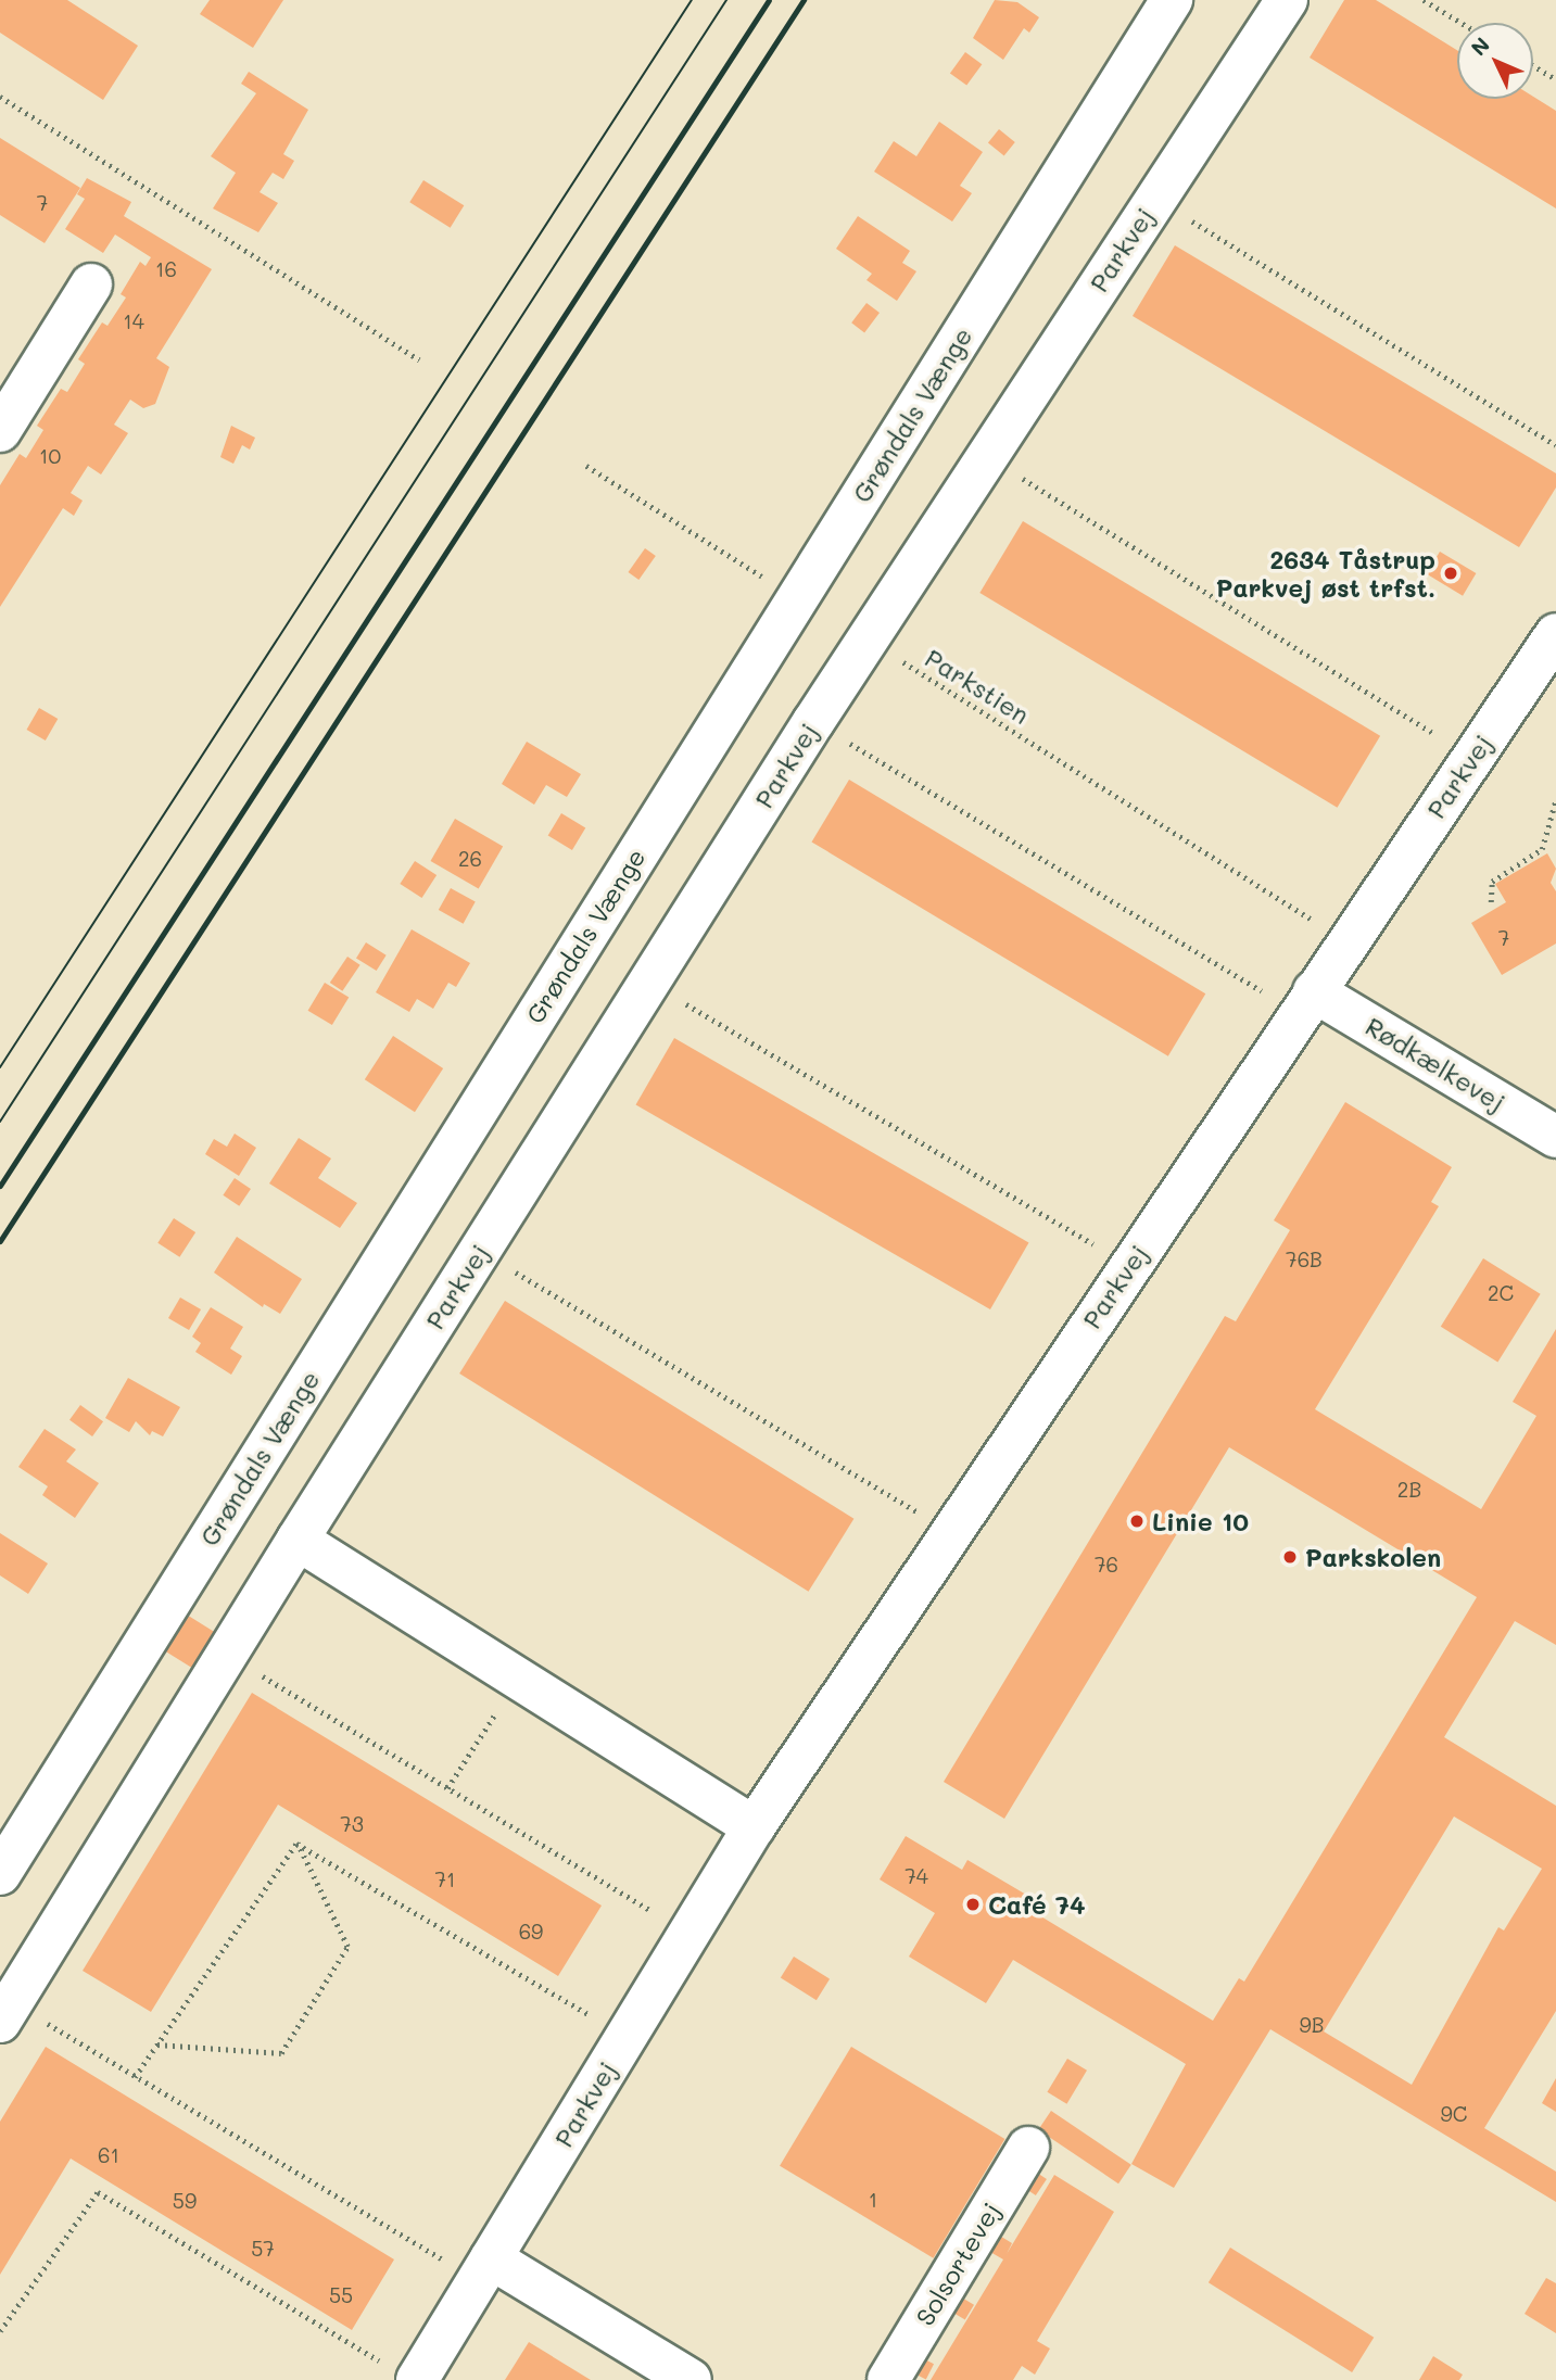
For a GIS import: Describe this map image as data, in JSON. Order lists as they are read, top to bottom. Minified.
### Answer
{"streets":{"street":["Parkvej","Grøndals Vænge","Rødkælkevej","Solsortevej"],"path":["Parkstien"]},"crossings":[["Parkvej","Parkstien"],["Parkvej","Rødkælkevej"]],"places":["2634 Tåstrup Parkvej øst trfst.","Linie 10","Parkskolen","Café 74"],"house_numbers":["7","16","14","10","26","7","76B","2C","2B","76","73","74","71","69","9B","9C","61","1","59","57","55"],"north":"top left"}
